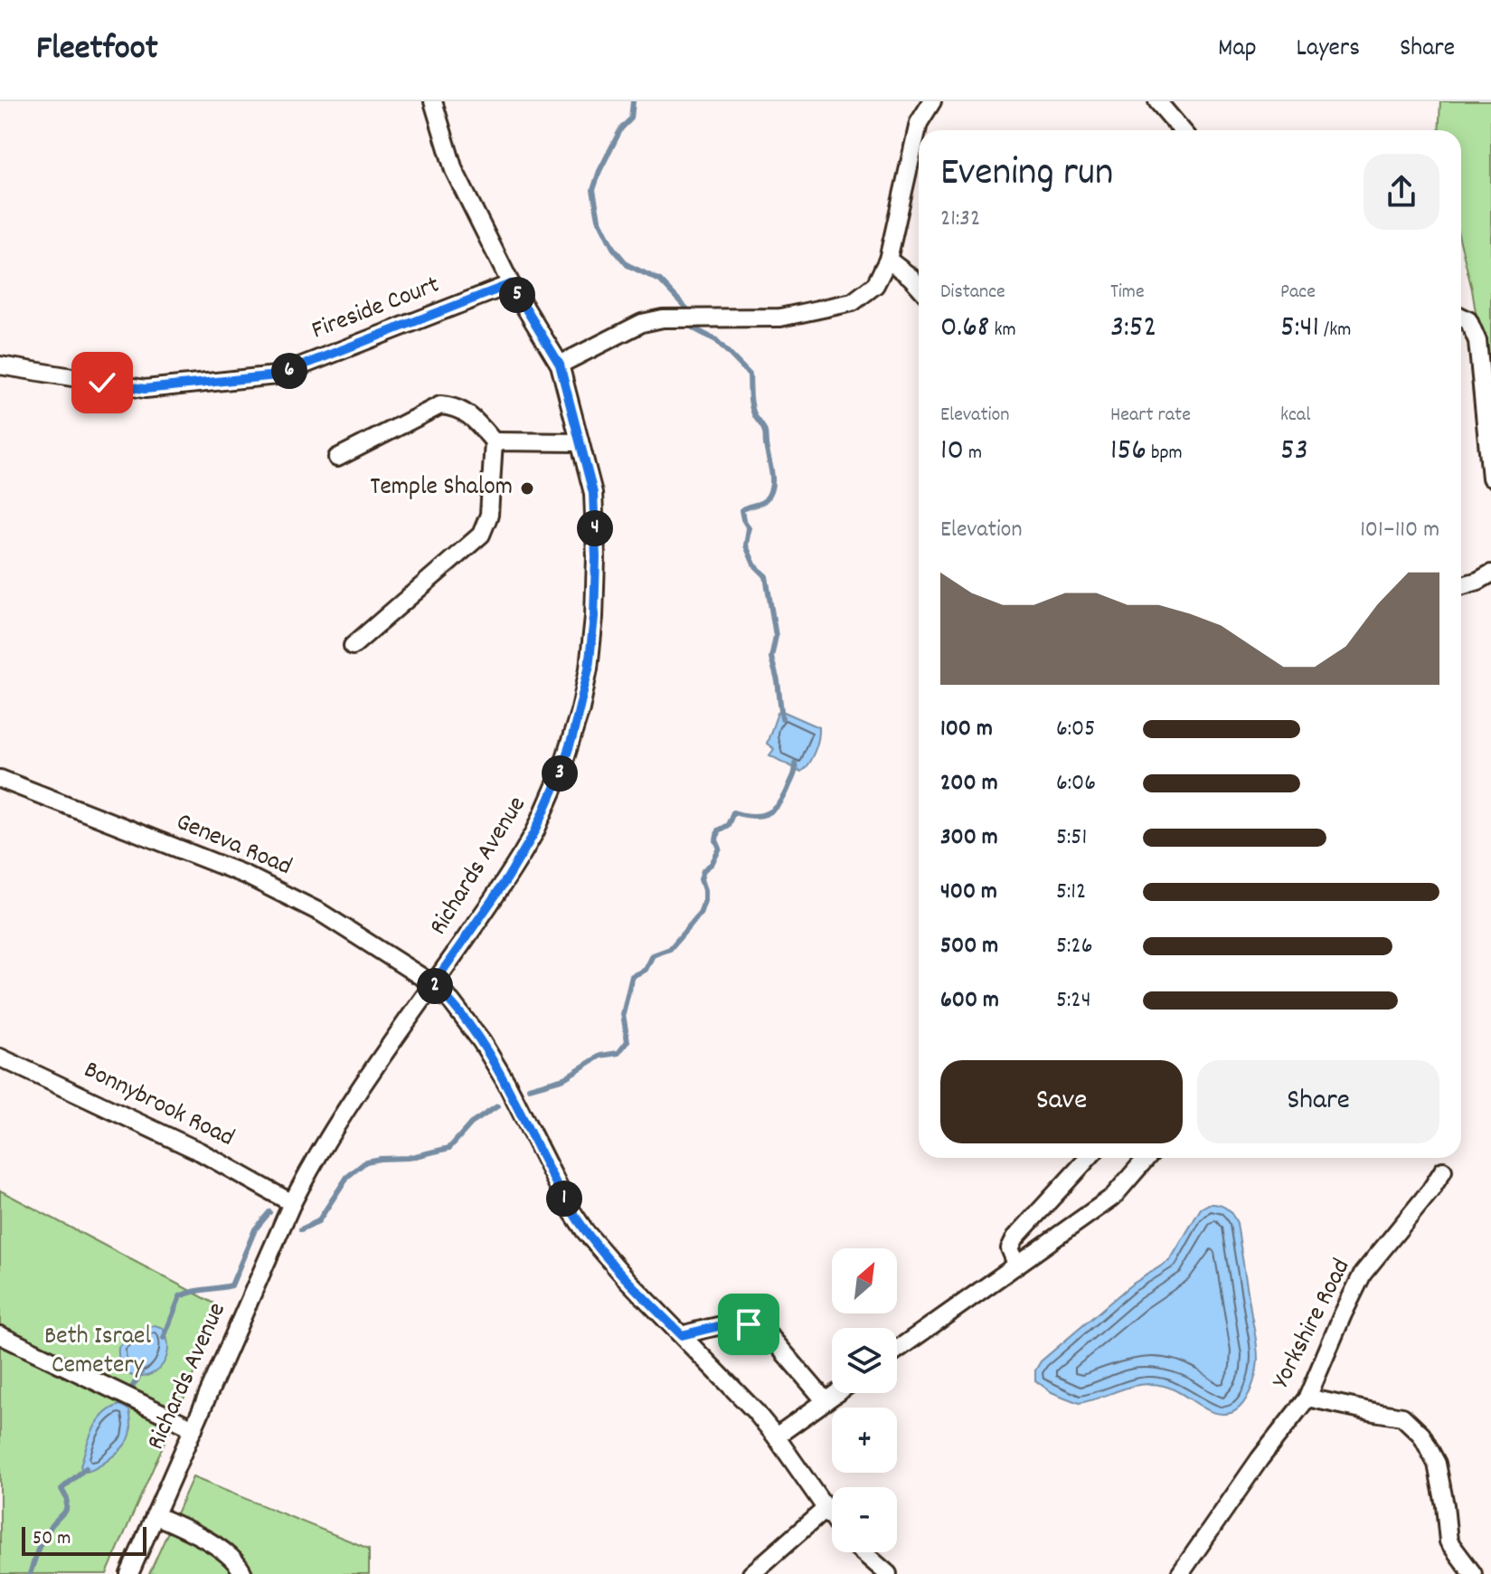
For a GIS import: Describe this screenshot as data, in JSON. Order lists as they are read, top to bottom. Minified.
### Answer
{"streets":{"street":["Fireside Court","Geneva Road","Richards Avenue","Bonnybrook Road","Yorkshire Road"]},"crossings":[["Fireside Court","Richards Avenue"],["Geneva Road","Richards Avenue"],["Richards Avenue","Bonnybrook Road"]],"parks":["Beth Israel Cemetery"],"places":["Temple Shalom"],"scale_bar":"50 m","north":"top right","page":{"header":"Fleetfoot","nav":["Map","Layers","Share"],"heading":["Evening run","21:32"],"stats":[["Distance","0.68 km"],["Time","3:52"],["Pace","5:41 /km"],["Elevation","10 m"],["Heart rate","156 bpm"],["kcal","53"]],"pins":["5","6","4","3","2","1"],"chart":["Elevation","101–110 m"],"list":[{"name":"100 m","note":"6:05"},{"name":"200 m","note":"6:06"},{"name":"300 m","note":"5:51"},{"name":"400 m","note":"5:12"},{"name":"500 m","note":"5:26"},{"name":"600 m","note":"5:24"}],"buttons":["Save","Share"],"map_buttons":["+","−"],"scale":"50 m"}}
